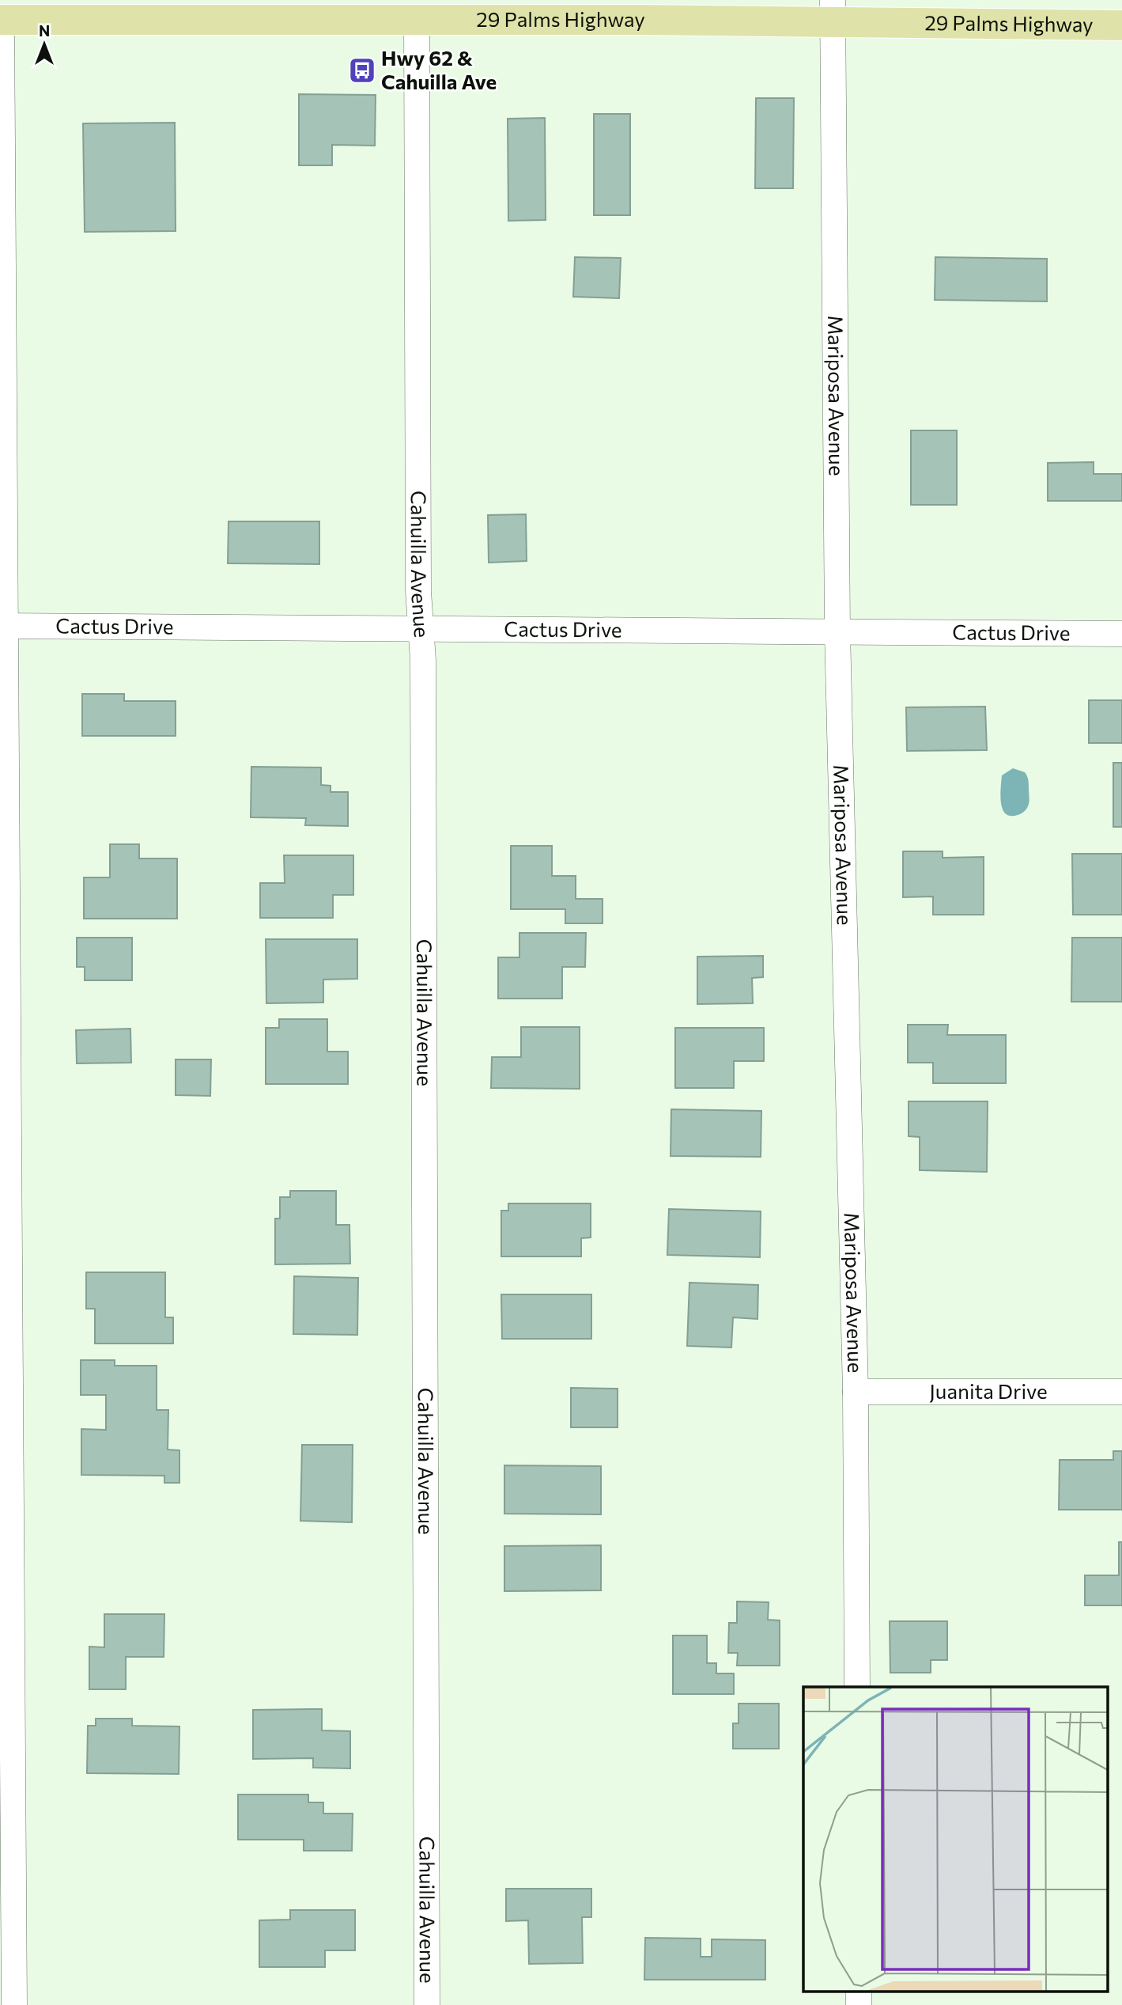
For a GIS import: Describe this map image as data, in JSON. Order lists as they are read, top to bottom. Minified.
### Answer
{"streets":{"main road":["29 Palms Highway"],"street":["Mariposa Avenue","Cahuilla Avenue","Cactus Drive","Juanita Drive"]},"crossings":[["29 Palms Highway","Mariposa Avenue"],["29 Palms Highway","Cahuilla Avenue"],["Mariposa Avenue","Cactus Drive"],["Mariposa Avenue","Juanita Drive"],["Cahuilla Avenue","Cactus Drive"]],"places":{"bus stop":["Hwy 62 & Cahuilla Ave"]},"north":"top"}
